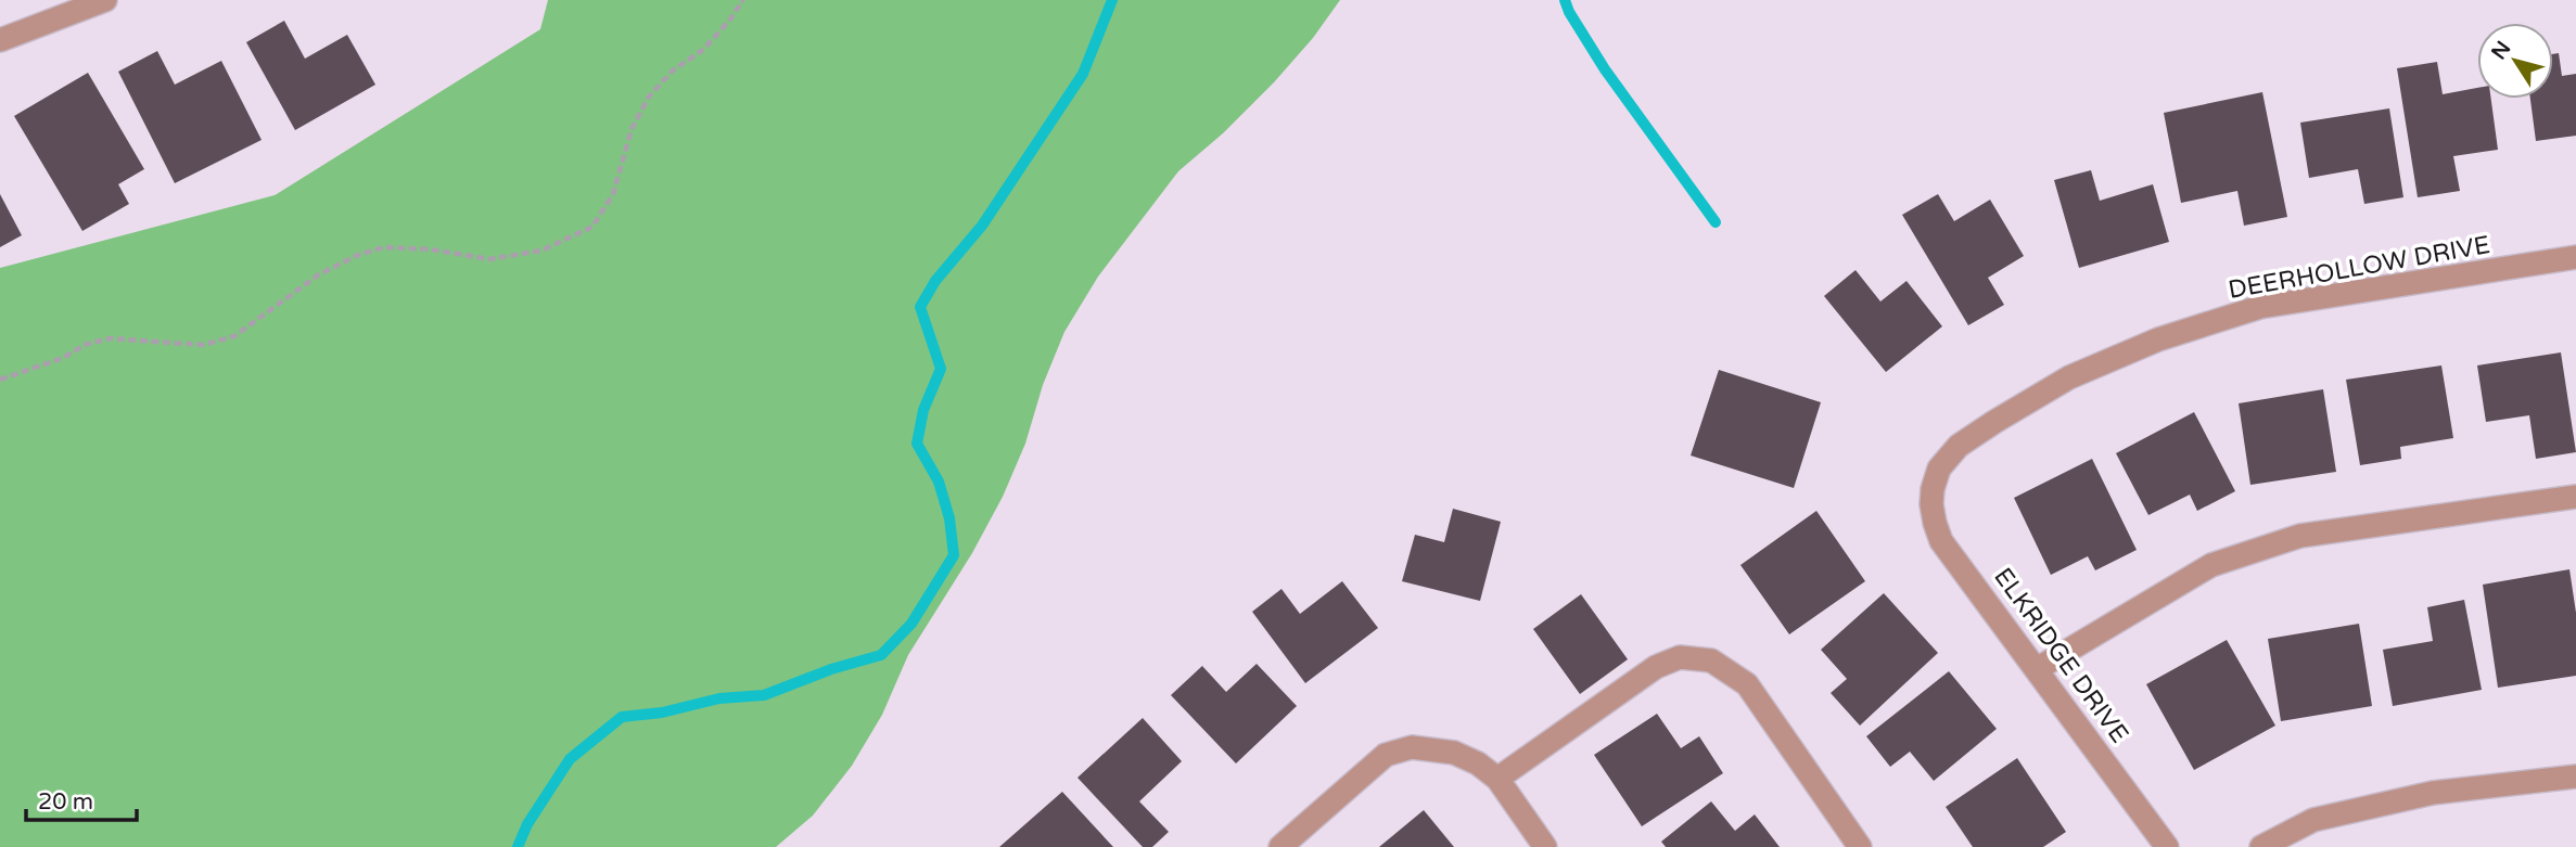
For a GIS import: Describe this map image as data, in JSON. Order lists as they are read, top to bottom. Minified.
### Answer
{"streets":{"street":["DEERHOLLOW DRIVE","ELKRIDGE DRIVE"]},"crossings":[["DEERHOLLOW DRIVE","ELKRIDGE DRIVE"]],"scale_bar":"20 m","north":"top left"}
